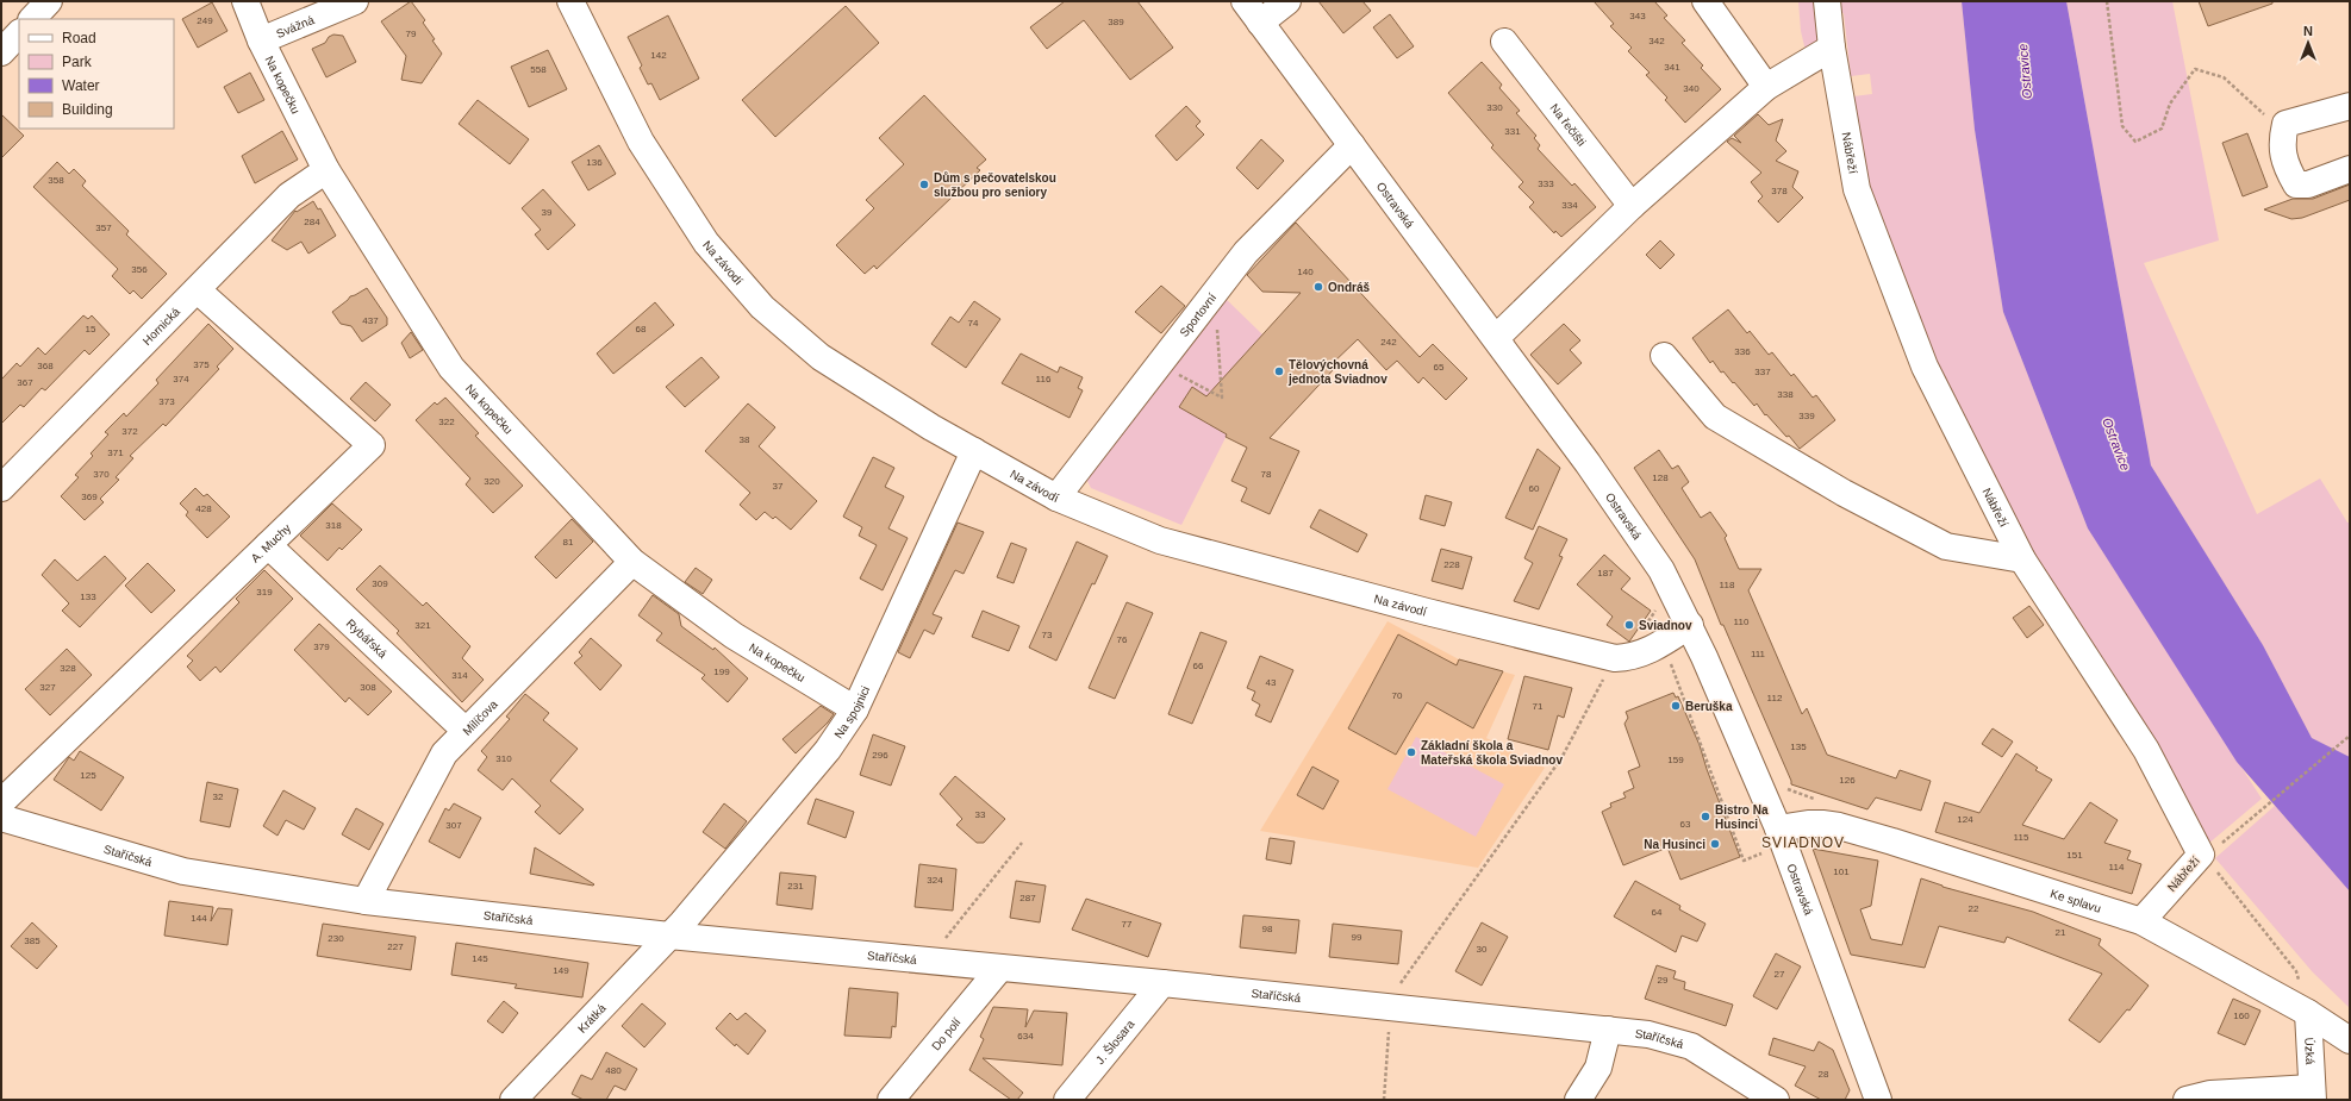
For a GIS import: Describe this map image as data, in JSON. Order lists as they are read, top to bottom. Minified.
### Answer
{"streets":{"street":["Svážná","Na kopečku","Na řečišti","Nábřeží","Ostravská","Na závodí","Sportovní","Hornická","A. Muchy","Rybářská","Na spojnici","Milíčova","Staříčská","Ke splavu","Krátká","Do polí","J. Šlosara","Úzká"]},"crossings":[["Svážná","Na kopečku"],["Na kopečku","Hornická"],["Na kopečku","Na spojnici"],["Na kopečku","Milíčova"],["Nábřeží","Ke splavu"],["Ostravská","Na závodí"],["Ostravská","Sportovní"],["Ostravská","Ke splavu"],["Na závodí","Sportovní"],["Na závodí","Na spojnici"],["Hornická","A. Muchy"],["A. Muchy","Rybářská"],["Rybářská","Milíčova"],["Na spojnici","Staříčská"],["Na spojnici","Krátká"],["Milíčova","Staříčská"],["Staříčská","Krátká"],["Staříčská","Do polí"],["Staříčská","J. Šlosara"],["Ke splavu","Úzká"]],"districts":["SVIADNOV"],"water":["Ostravice"],"places":["Dům s pečovatelskou službou pro seniory","Ondráš","Tělovýchovná jednota Sviadnov","Sviadnov","Beruška","Základní škola a Mateřská škola Sviadnov","Bistro Na Husinci","Na Husinci"],"house_numbers":["343","249","389","79","342","142","341","558","340","330","331","136","358","333","378","334","39","284","357","356","140","437","74","15","68","242","336","375","368","65","337","374","116","367","338","373","339","322","372","38","371","370","78","128","320","37","60","369","428","318","81","228","187","309","118","319","133","110","321","73","76","379","111","66","328","199","314","43","327","308","70","112","71","135","296","310","159","125","126","32","33","124","63","307","115","151","114","101","324","231","287","22","64","144","77","98","21","99","230","385","227","30","145","149","27","29","160","634","480","28"],"legend":["Road","Park","Water","Building"],"north":"top"}
